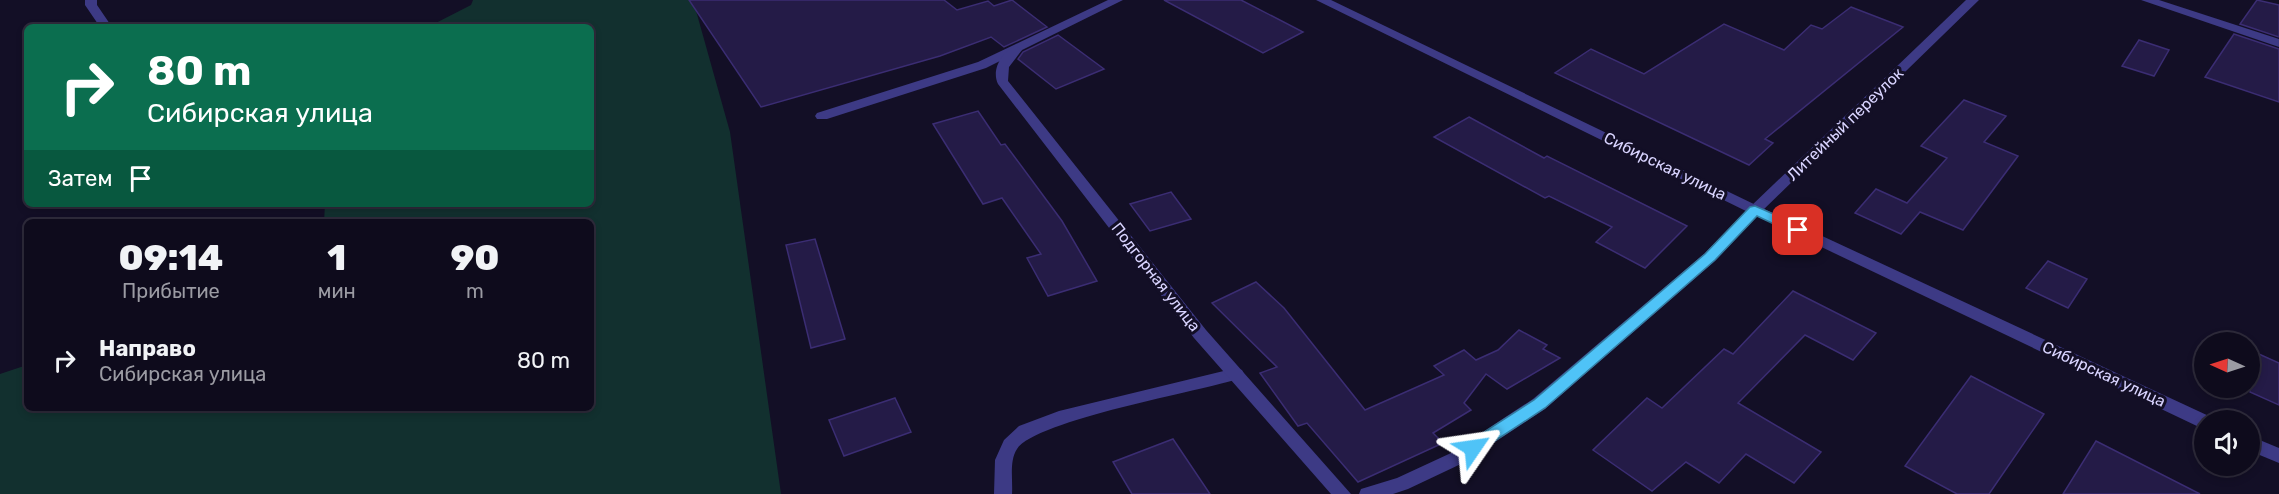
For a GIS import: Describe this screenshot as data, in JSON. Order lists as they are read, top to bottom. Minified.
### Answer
{"streets":{"street":["Литейный переулок","Сибирская улица","Подгорная улица"]},"crossings":[["Литейный переулок","Сибирская улица"]],"north":"left","page":{"turn":["80 m","Сибирская улица"],"then":"Затем","eta":["09:14","Прибытие","1","мин","90","m"],"list":[{"name":"Направо","note":"Сибирская улица","value":"80 m"}]}}
